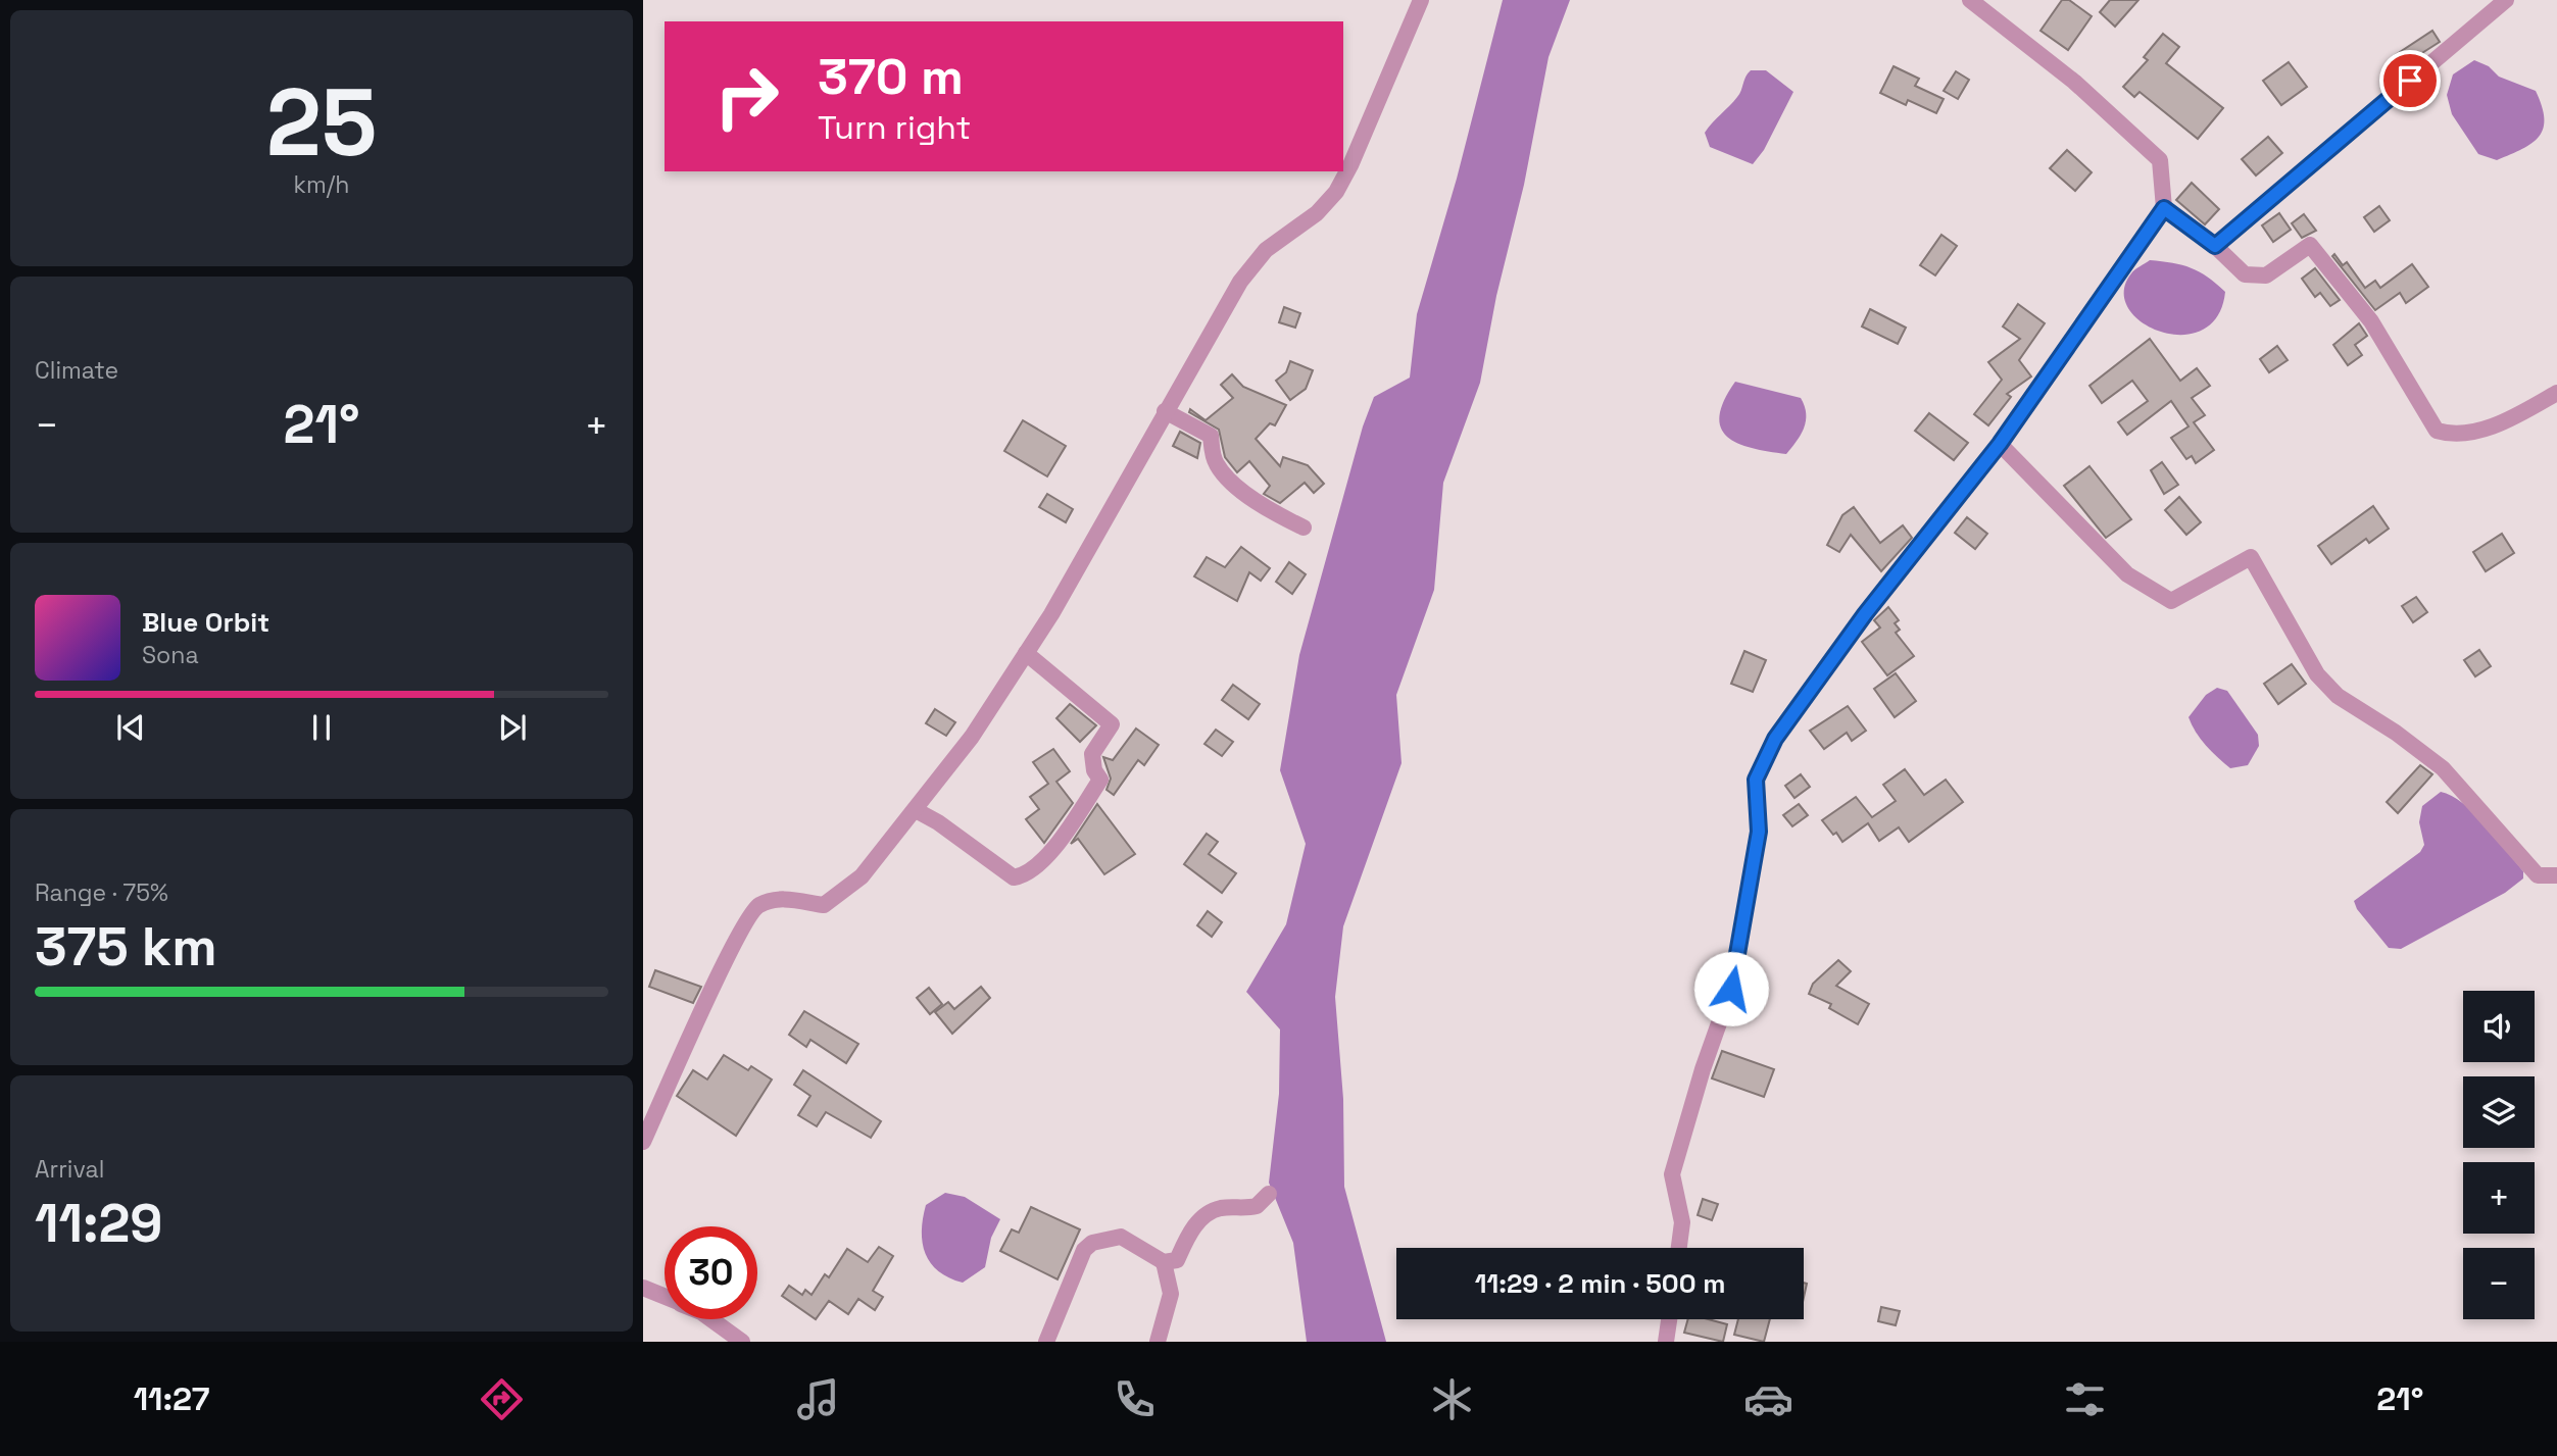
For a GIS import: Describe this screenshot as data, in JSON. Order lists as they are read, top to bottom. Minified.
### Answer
{"page":{"tile":[["25","km/h"],"Climate",["Range · 75%","375 km"],["Arrival","11:29"]],"turn":["370 m","Turn right"],"heat":["−","21°","+"],"song":["Blue Orbit","Sona"],"map_buttons":["+","−"],"limit":"30","trip":"11:29 · 2 min · 500 m","tabs":["11:27","21°"]}}
